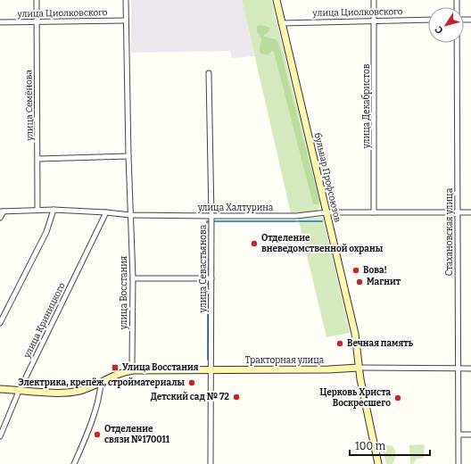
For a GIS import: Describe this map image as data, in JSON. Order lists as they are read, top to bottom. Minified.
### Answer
{"streets":{"main road":["бульвар Профсоюзов","Тракторная улица"],"street":["улица Циолковского","улица Семёнова","улица Декабристов","улица Халтурина","Стахановская улица","улица Севастьянова","улица Восстания","улица Криницкого"]},"crossings":[["улица Циолковского","улица Семёнова"],["улица Циолковского","улица Декабристов"],["улица Циолковского","бульвар Профсоюзов"],["улица Семёнова","улица Халтурина"],["улица Декабристов","улица Халтурина"],["бульвар Профсоюзов","улица Халтурина"],["бульвар Профсоюзов","Тракторная улица"],["улица Халтурина","Стахановская улица"],["улица Халтурина","улица Севастьянова"],["улица Халтурина","улица Восстания"],["улица Халтурина","улица Криницкого"],["Стахановская улица","Тракторная улица"],["улица Севастьянова","Тракторная улица"],["улица Восстания","Тракторная улица"],["улица Криницкого","Тракторная улица"]],"places":{"other":["Отделение вневедомственной охраны","Вова!","Магнит","Вечная память","Электрика, крепёж, стройматериалы","Детский сад № 72","Церковь Христа Воскресшего","Отделение связи №170011"],"transit":["Улица Восстания"]},"scale_bar":"100 m","north":"bottom left"}
